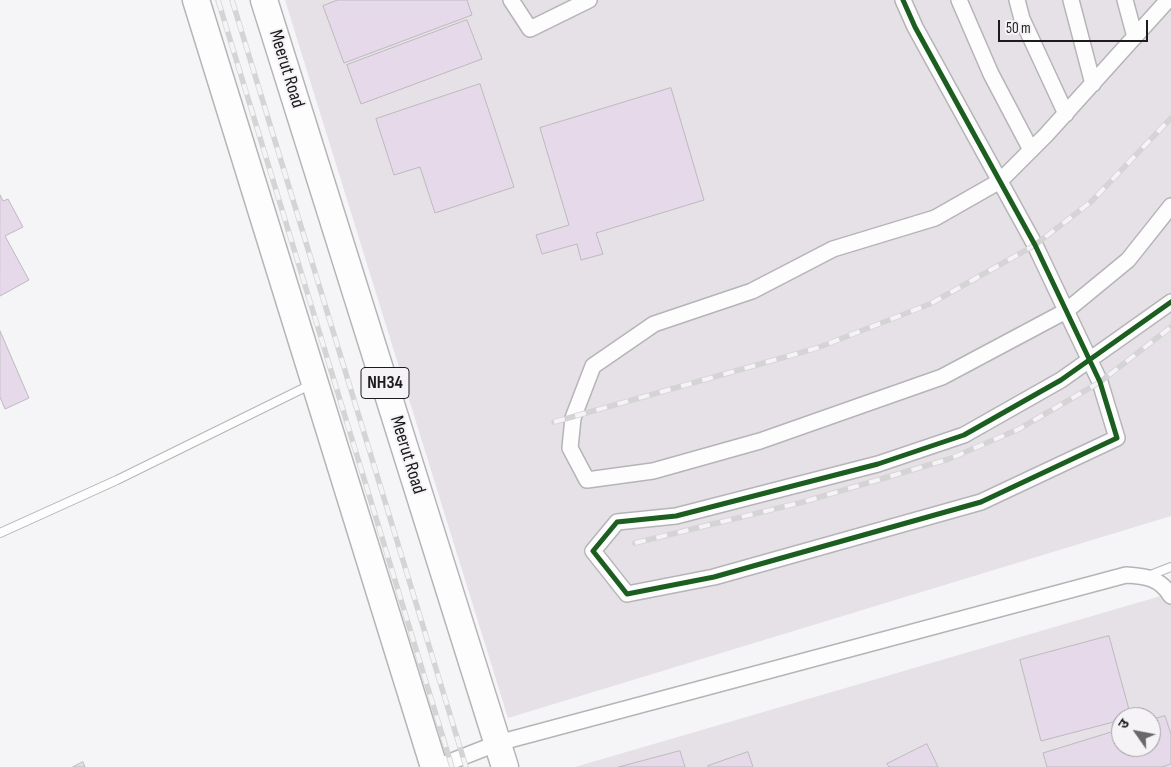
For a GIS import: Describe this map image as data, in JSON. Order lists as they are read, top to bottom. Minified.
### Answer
{"streets":{"highway":["Meerut Road","NH34"]},"scale_bar":"50 m","north":"top left"}
